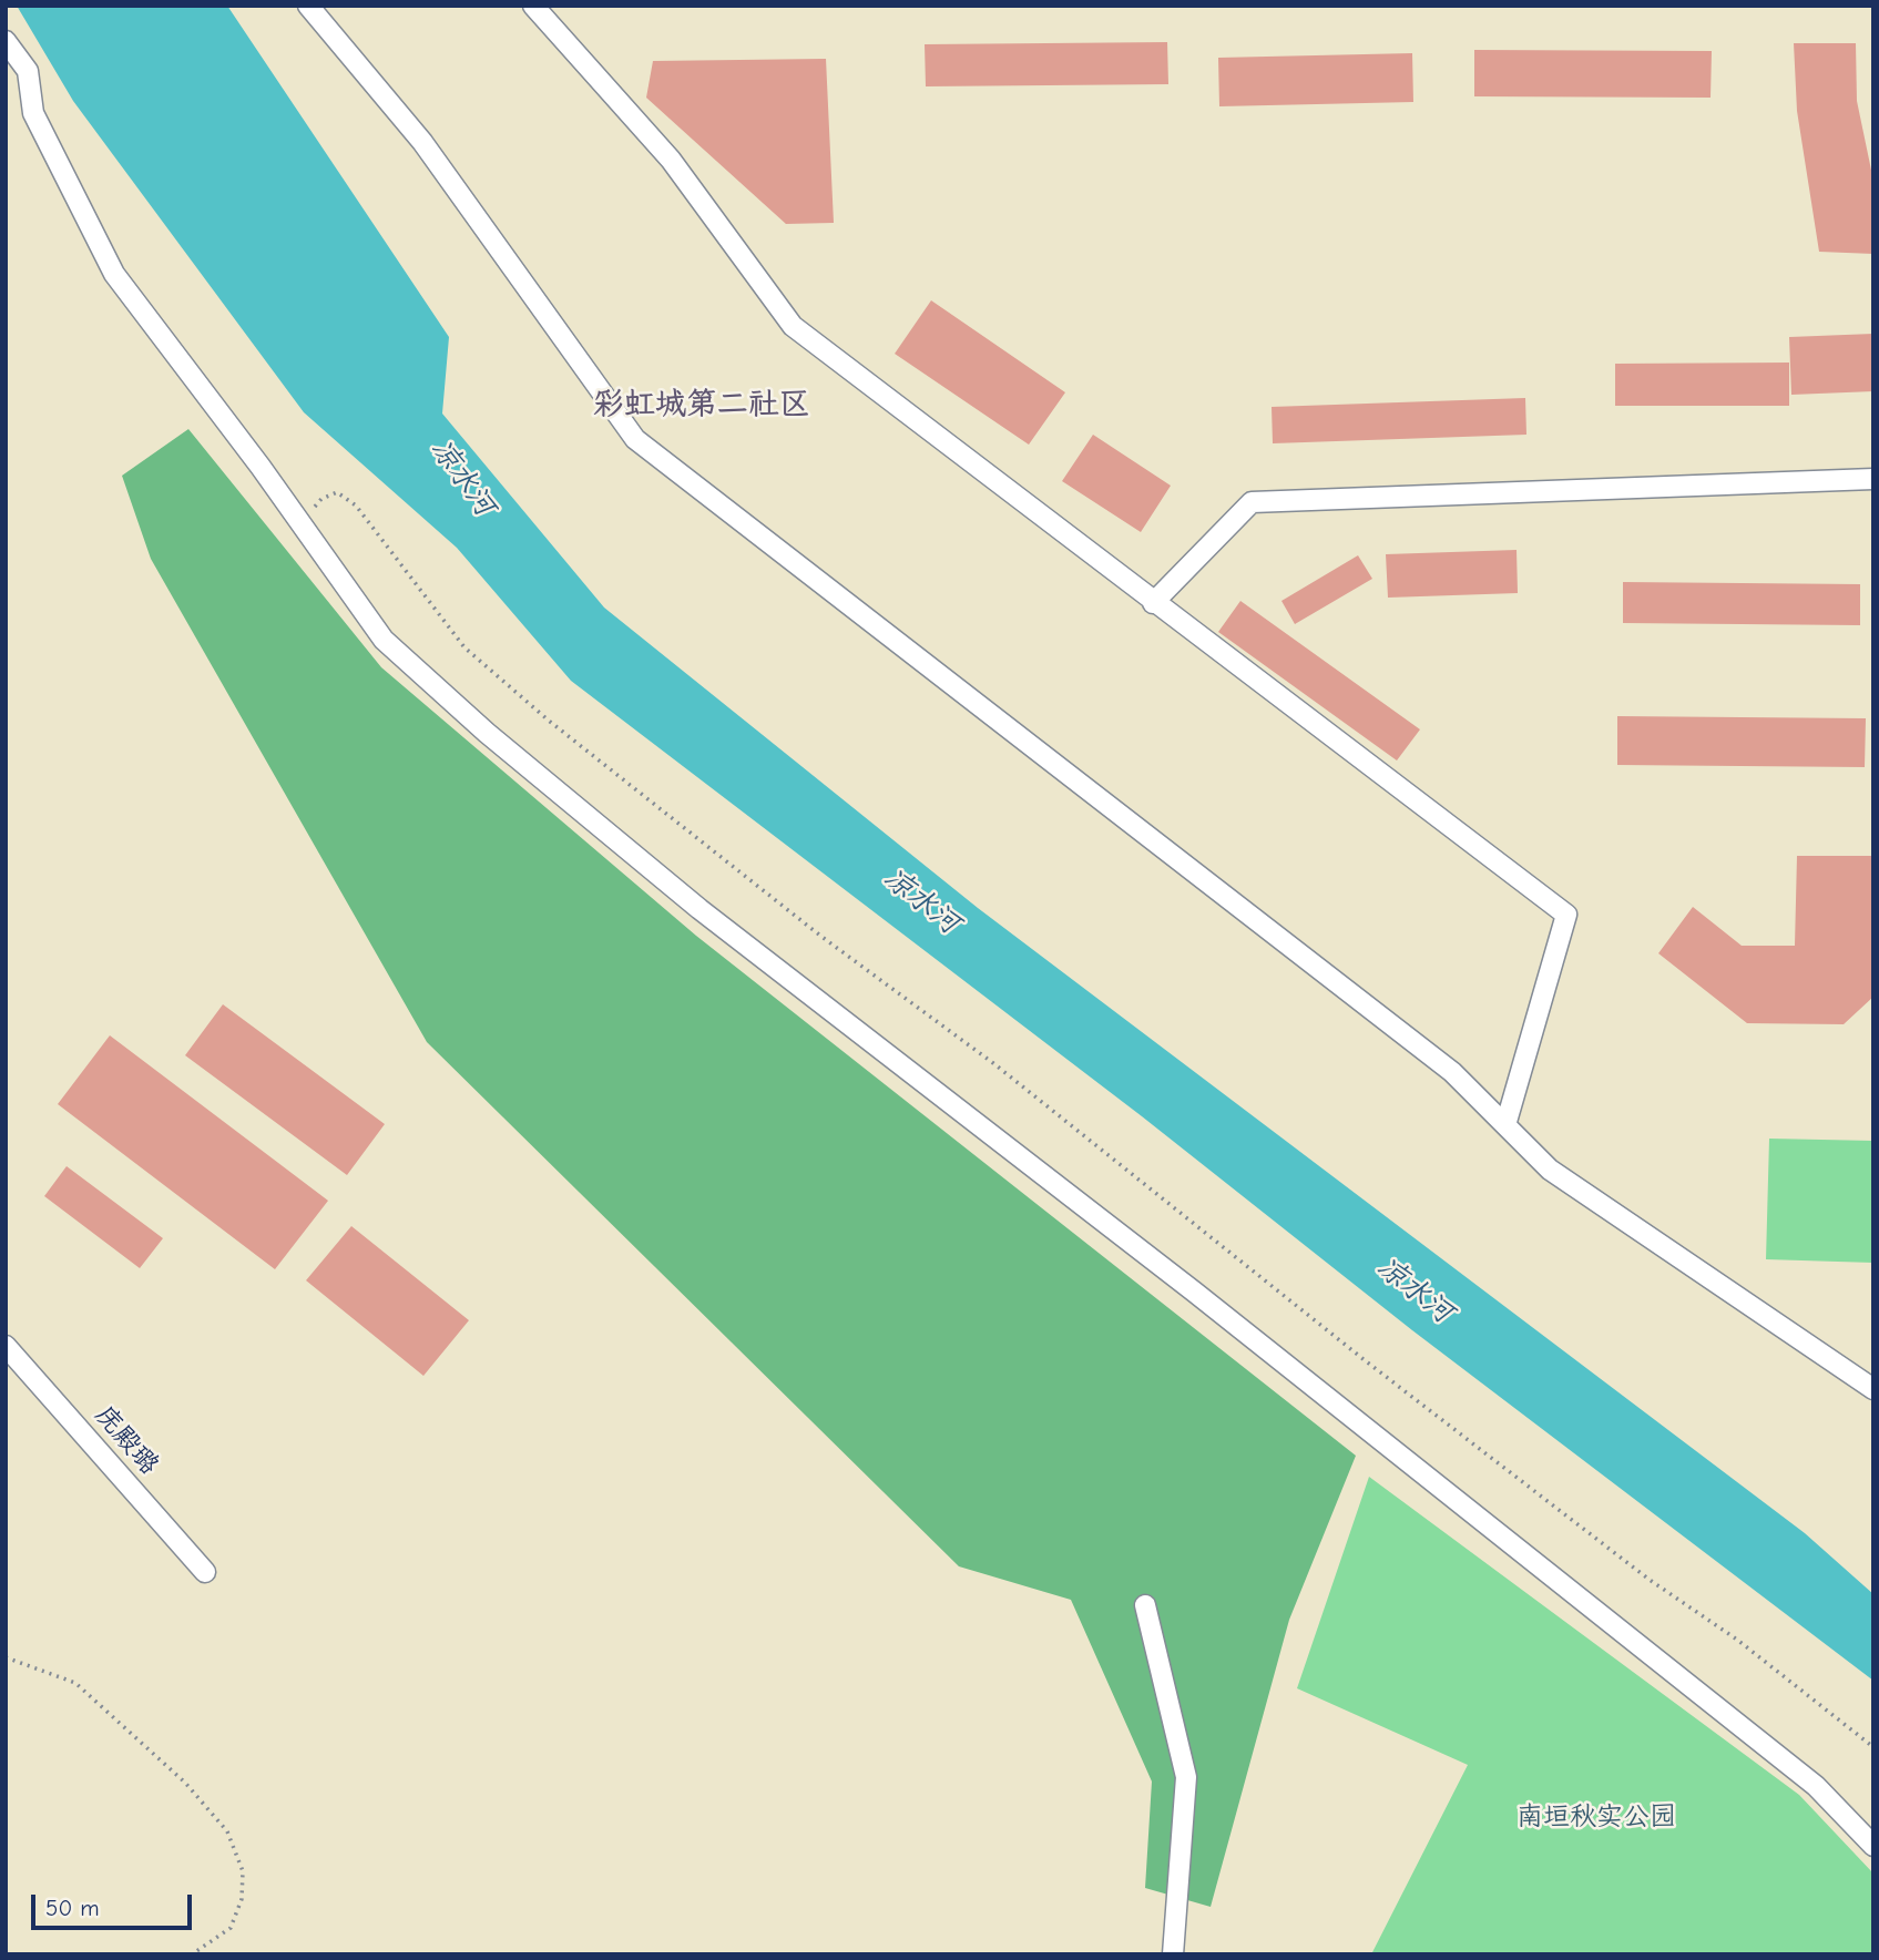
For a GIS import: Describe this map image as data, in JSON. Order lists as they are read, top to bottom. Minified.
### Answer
{"streets":{"street":["庑殿璐"]},"districts":["彩虹城第二社区"],"water":["凉水河"],"parks":["南垣秋实公园"],"scale_bar":"50 m"}
